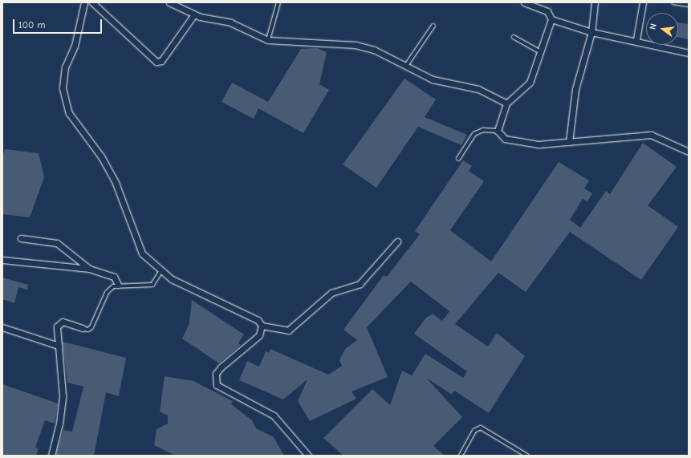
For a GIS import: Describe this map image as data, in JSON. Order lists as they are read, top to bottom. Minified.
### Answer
{"scale_bar":"100 m","north":"left"}
